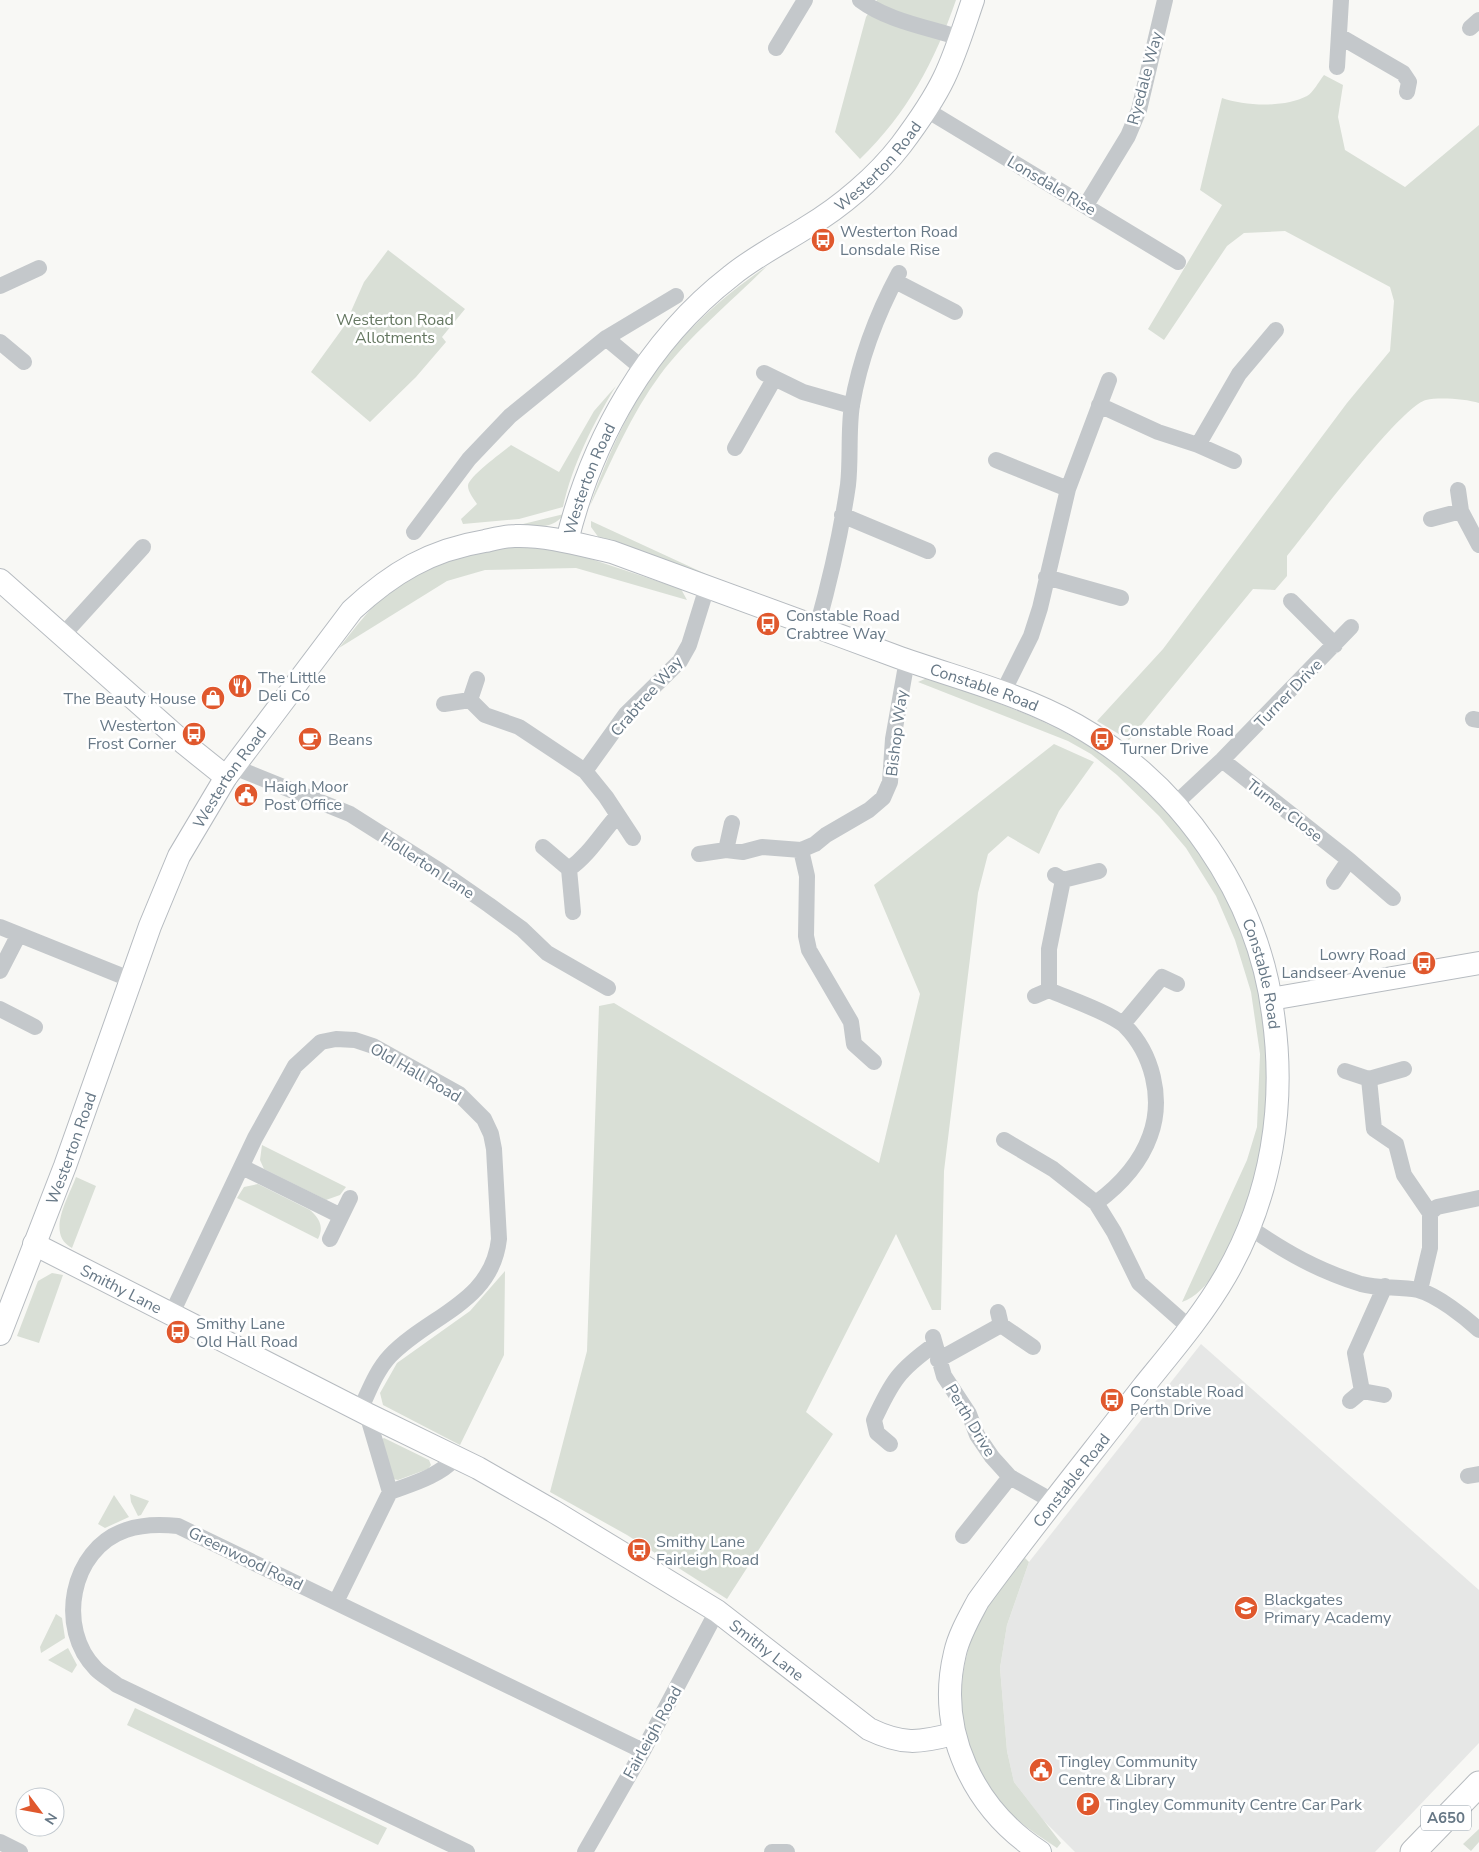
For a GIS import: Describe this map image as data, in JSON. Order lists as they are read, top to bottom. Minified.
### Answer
{"streets":{"main road":["A650"],"street":["Ryedale Way","Westerton Road","Lonsdale Rise","Constable Road","Turner Drive","Crabtree Way","Bishop Way","Turner Close","Hollerton Lane","Old Hall Road","Smithy Lane","Perth Drive","Greenwood Road","Fairleigh Road"]},"crossings":[["Ryedale Way","Lonsdale Rise"],["Westerton Road","Lonsdale Rise"],["Westerton Road","Constable Road"],["Westerton Road","Hollerton Lane"],["Westerton Road","Smithy Lane"],["Constable Road","Turner Drive"],["Constable Road","Crabtree Way"],["Constable Road","Bishop Way"],["Constable Road","Smithy Lane"],["Constable Road","Perth Drive"],["Turner Drive","Turner Close"],["Old Hall Road","Smithy Lane"],["Smithy Lane","Fairleigh Road"],["Greenwood Road","Fairleigh Road"]],"parks":["Westerton Road Allotments"],"places":{"bus stop":["Westerton Road Lonsdale Rise","Constable Road Crabtree Way","Westerton Frost Corner","Constable Road Turner Drive","Lowry Road Landseer Avenue","Smithy Lane Old Hall Road","Constable Road Perth Drive","Smithy Lane Fairleigh Road"],"restaurant":["The Little Deli Co"],"shop":["The Beauty House"],"cafe":["Beans"],"public building":["Haigh Moor Post Office","Tingley Community Centre & Library"],"school or university":["Blackgates Primary Academy"],"parking":["Tingley Community Centre Car Park"]},"north":"bottom right"}
